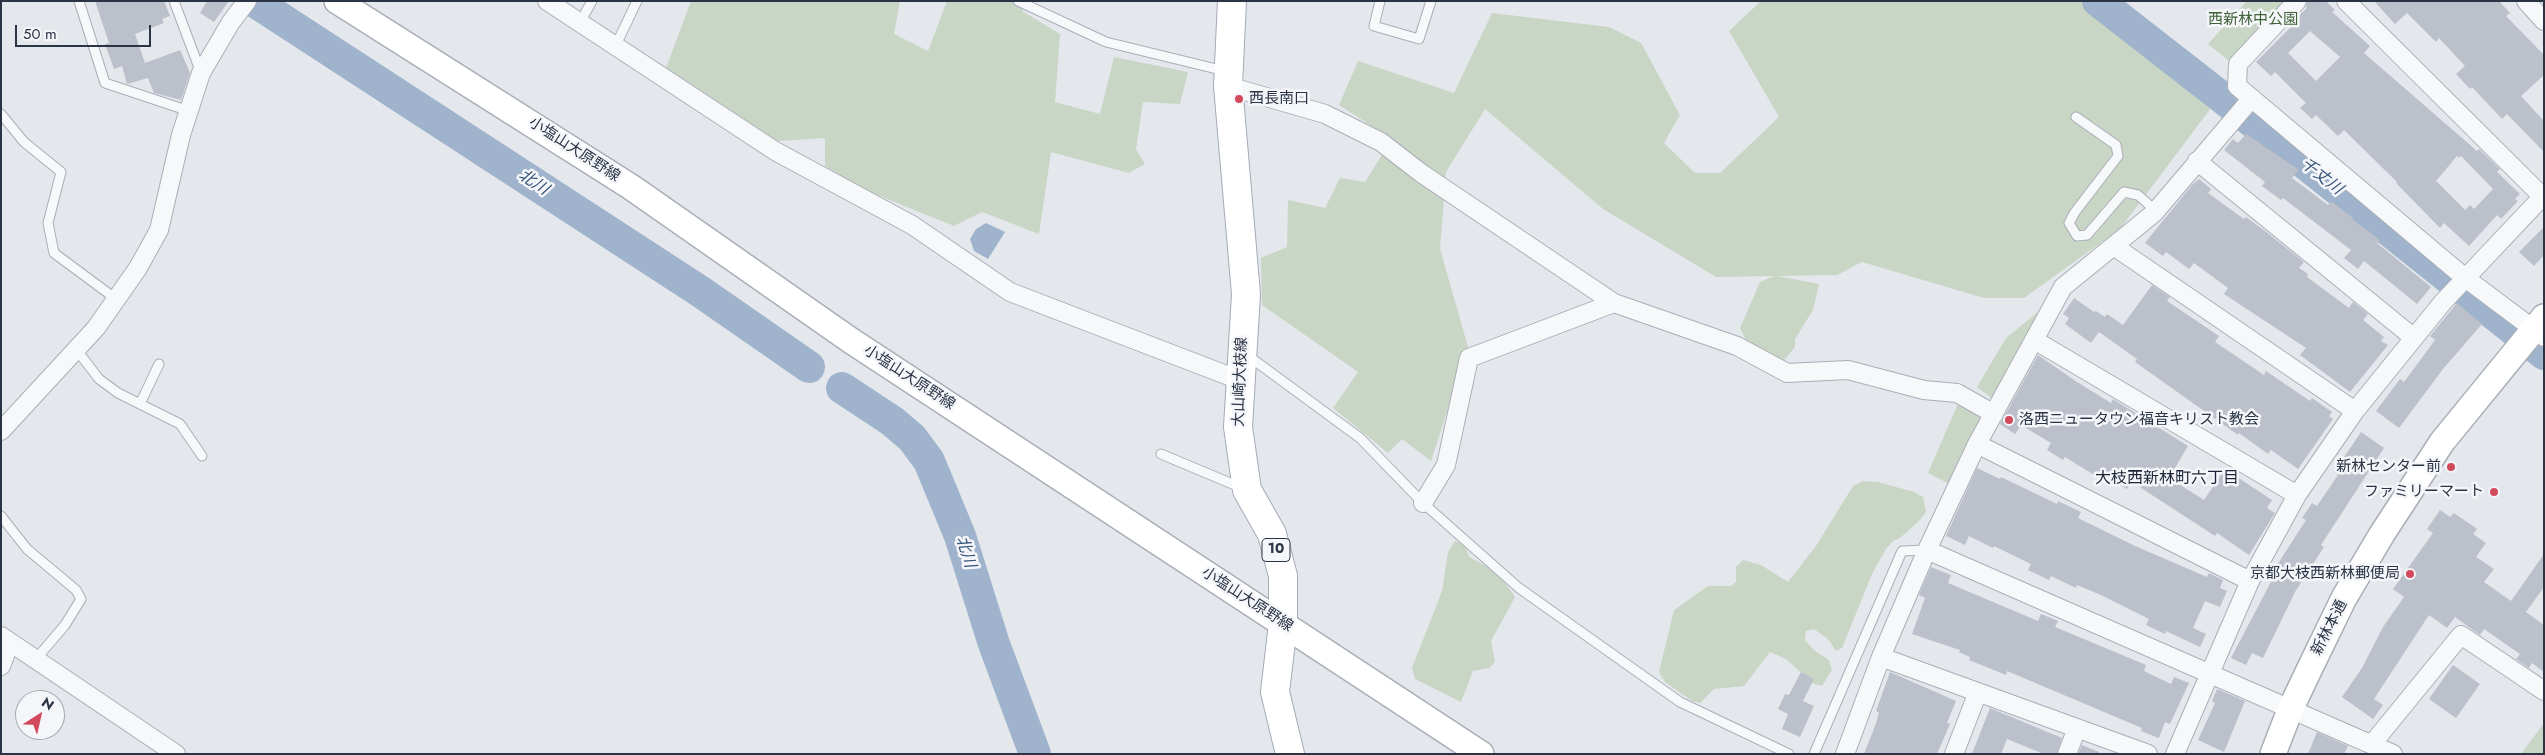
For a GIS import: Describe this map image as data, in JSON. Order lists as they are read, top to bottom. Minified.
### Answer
{"streets":{"main road":["小塩山大原野線","大山崎大枝線","10","新林本通"]},"crossings":[["小塩山大原野線","大山崎大枝線"]],"districts":["大枝西新林町六丁目"],"water":["千丈川","北川"],"parks":["西新林中公園"],"places":["西長南口","洛西ニュータウン福音キリスト教会","新林センター前","ファミリーマート","京都大枝西新林郵便局"],"scale_bar":"50 m","north":"top right"}
